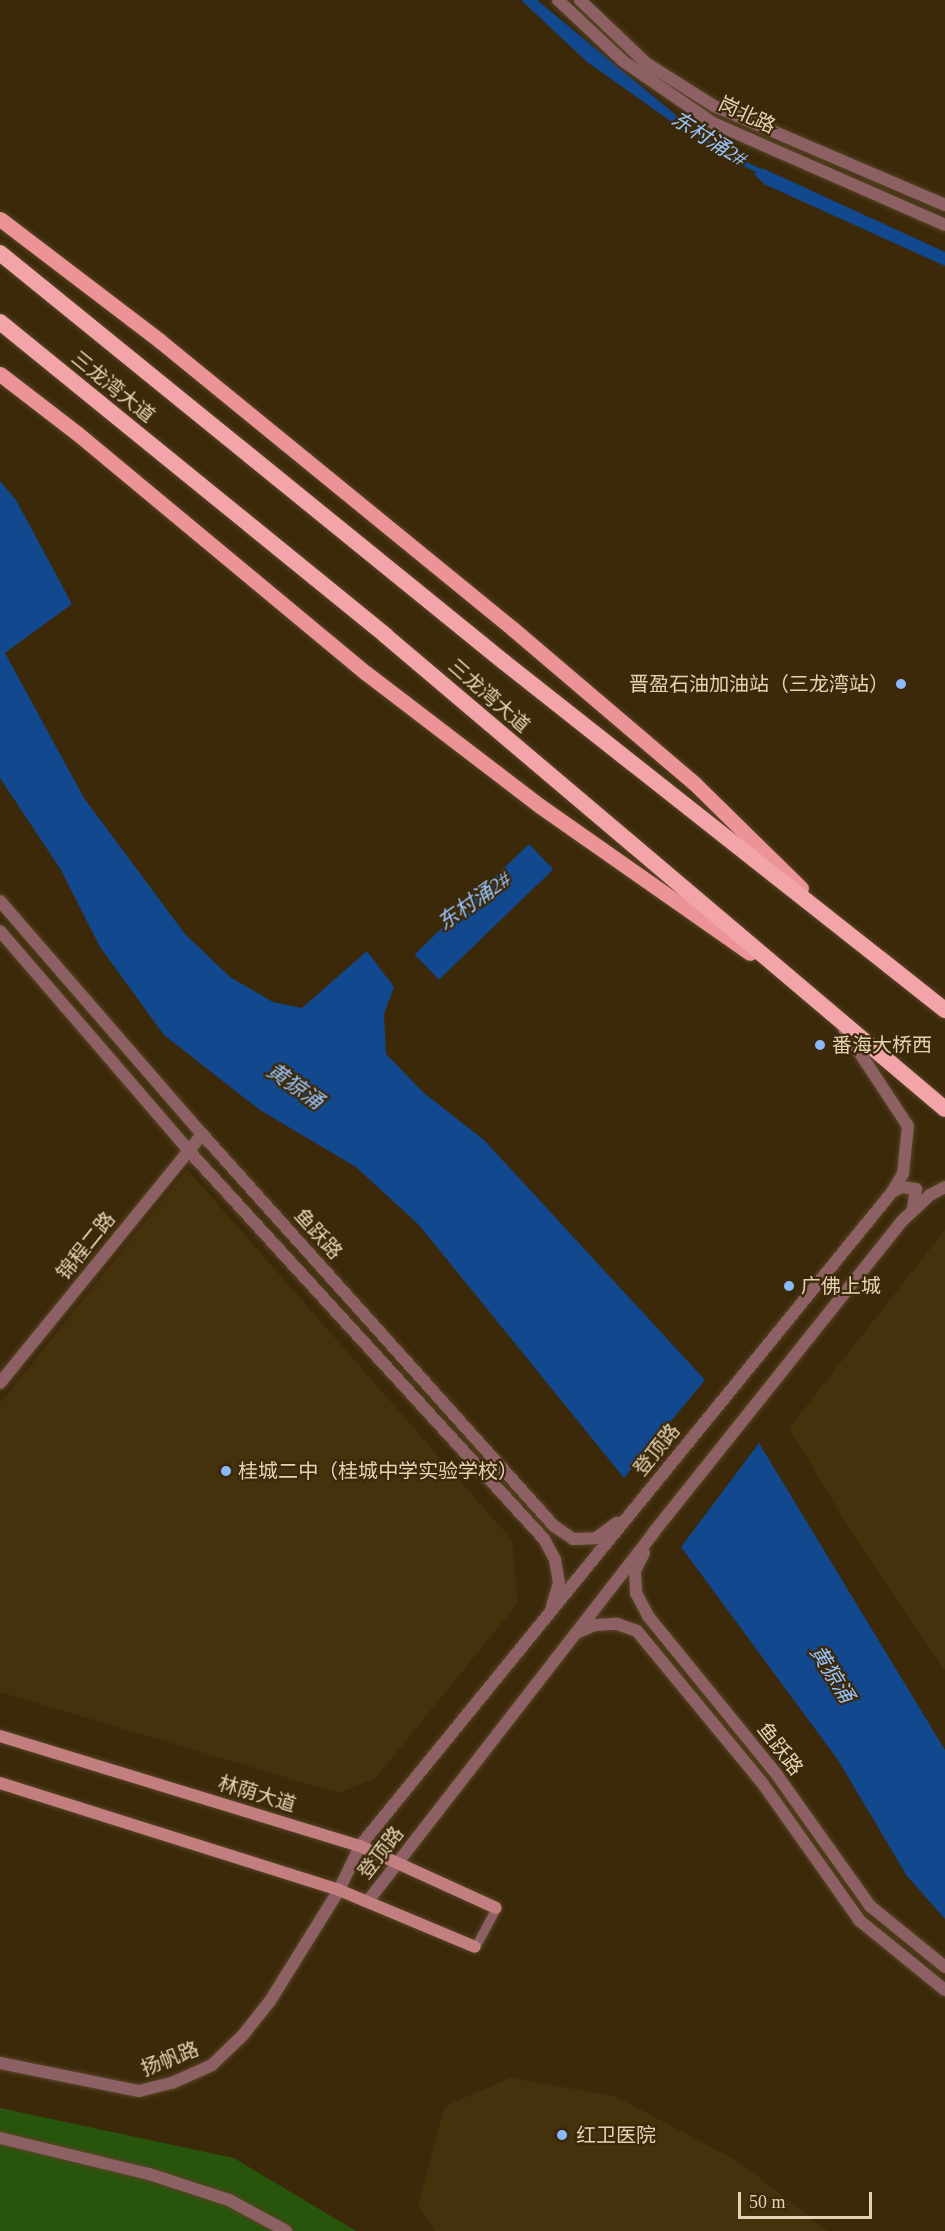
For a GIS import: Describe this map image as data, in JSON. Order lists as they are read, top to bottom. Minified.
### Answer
{"streets":{"highway":["三龙湾大道"],"main road":["林荫大道"],"street":["岗北路","鱼跃路","锦程二路","登顶路","扬帆路"]},"crossings":[["三龙湾大道","登顶路"],["鱼跃路","锦程二路"],["鱼跃路","登顶路"],["登顶路","林荫大道"],["登顶路","扬帆路"]],"water":["东村涌2#","黄猄涌"],"places":["晋盈石油加油站（三龙湾站）","番海大桥西","广佛上城","桂城二中（桂城中学实验学校）","红卫医院"],"scale_bar":"50 m"}
